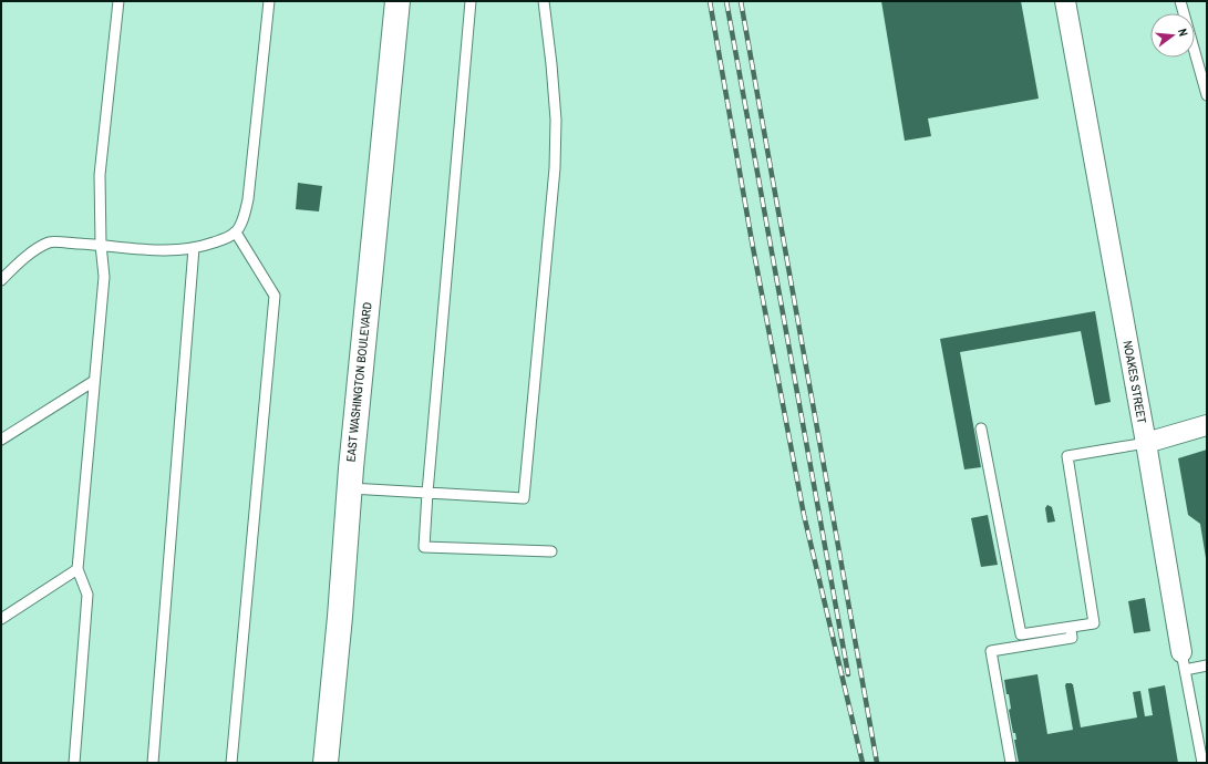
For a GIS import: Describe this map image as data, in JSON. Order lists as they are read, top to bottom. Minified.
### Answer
{"streets":{"main road":["EAST WASHINGTON BOULEVARD"],"street":["NOAKES STREET"]},"north":"right"}
